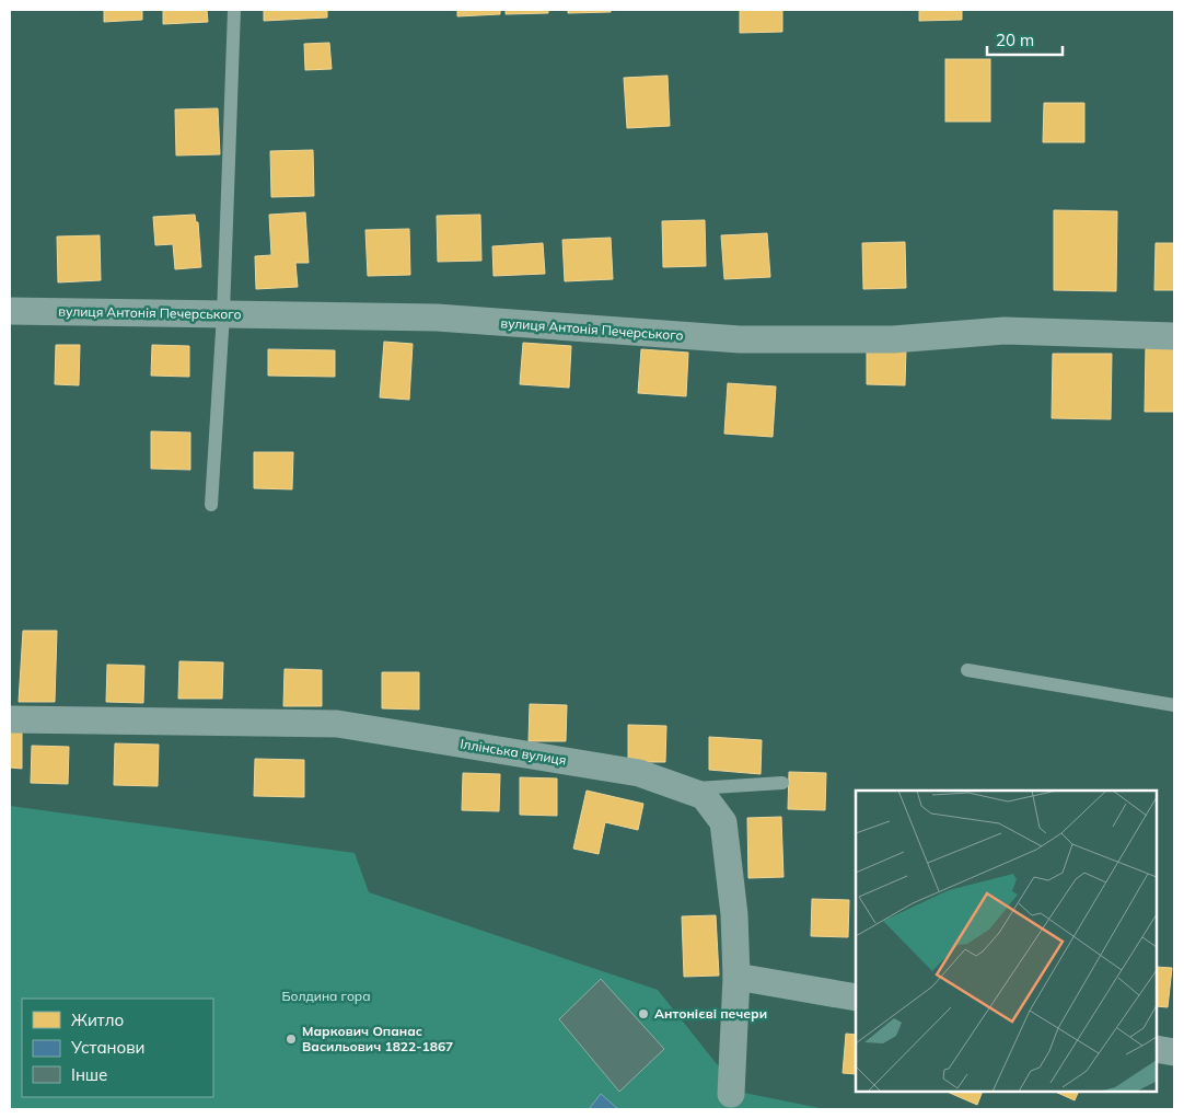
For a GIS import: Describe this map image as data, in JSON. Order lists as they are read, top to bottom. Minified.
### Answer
{"streets":{"street":["вулиця Антонія Печерського","Іллінська вулиця"]},"parks":["Болдина гора"],"places":["Антонієві печери","Маркович Опанас Васильович 1822-1867"],"legend":["Житло","Установи","Інше"],"scale_bar":"20 m"}
